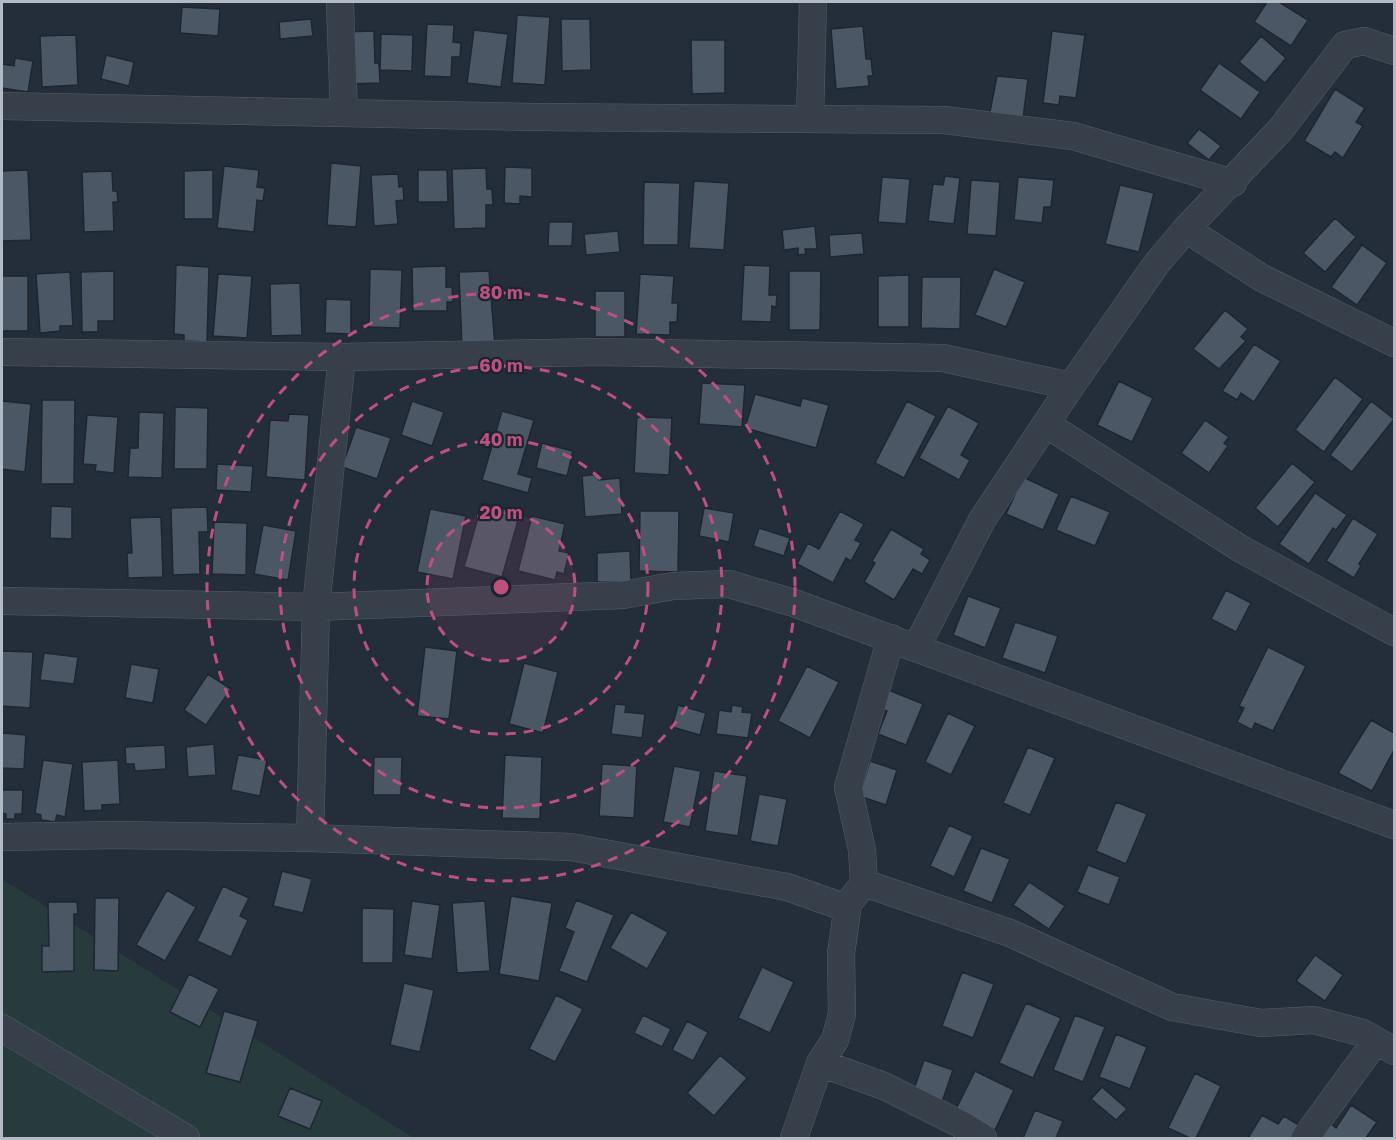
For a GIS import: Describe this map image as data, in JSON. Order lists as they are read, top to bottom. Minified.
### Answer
{"rings":["80 m","60 m","40 m","20 m"]}
